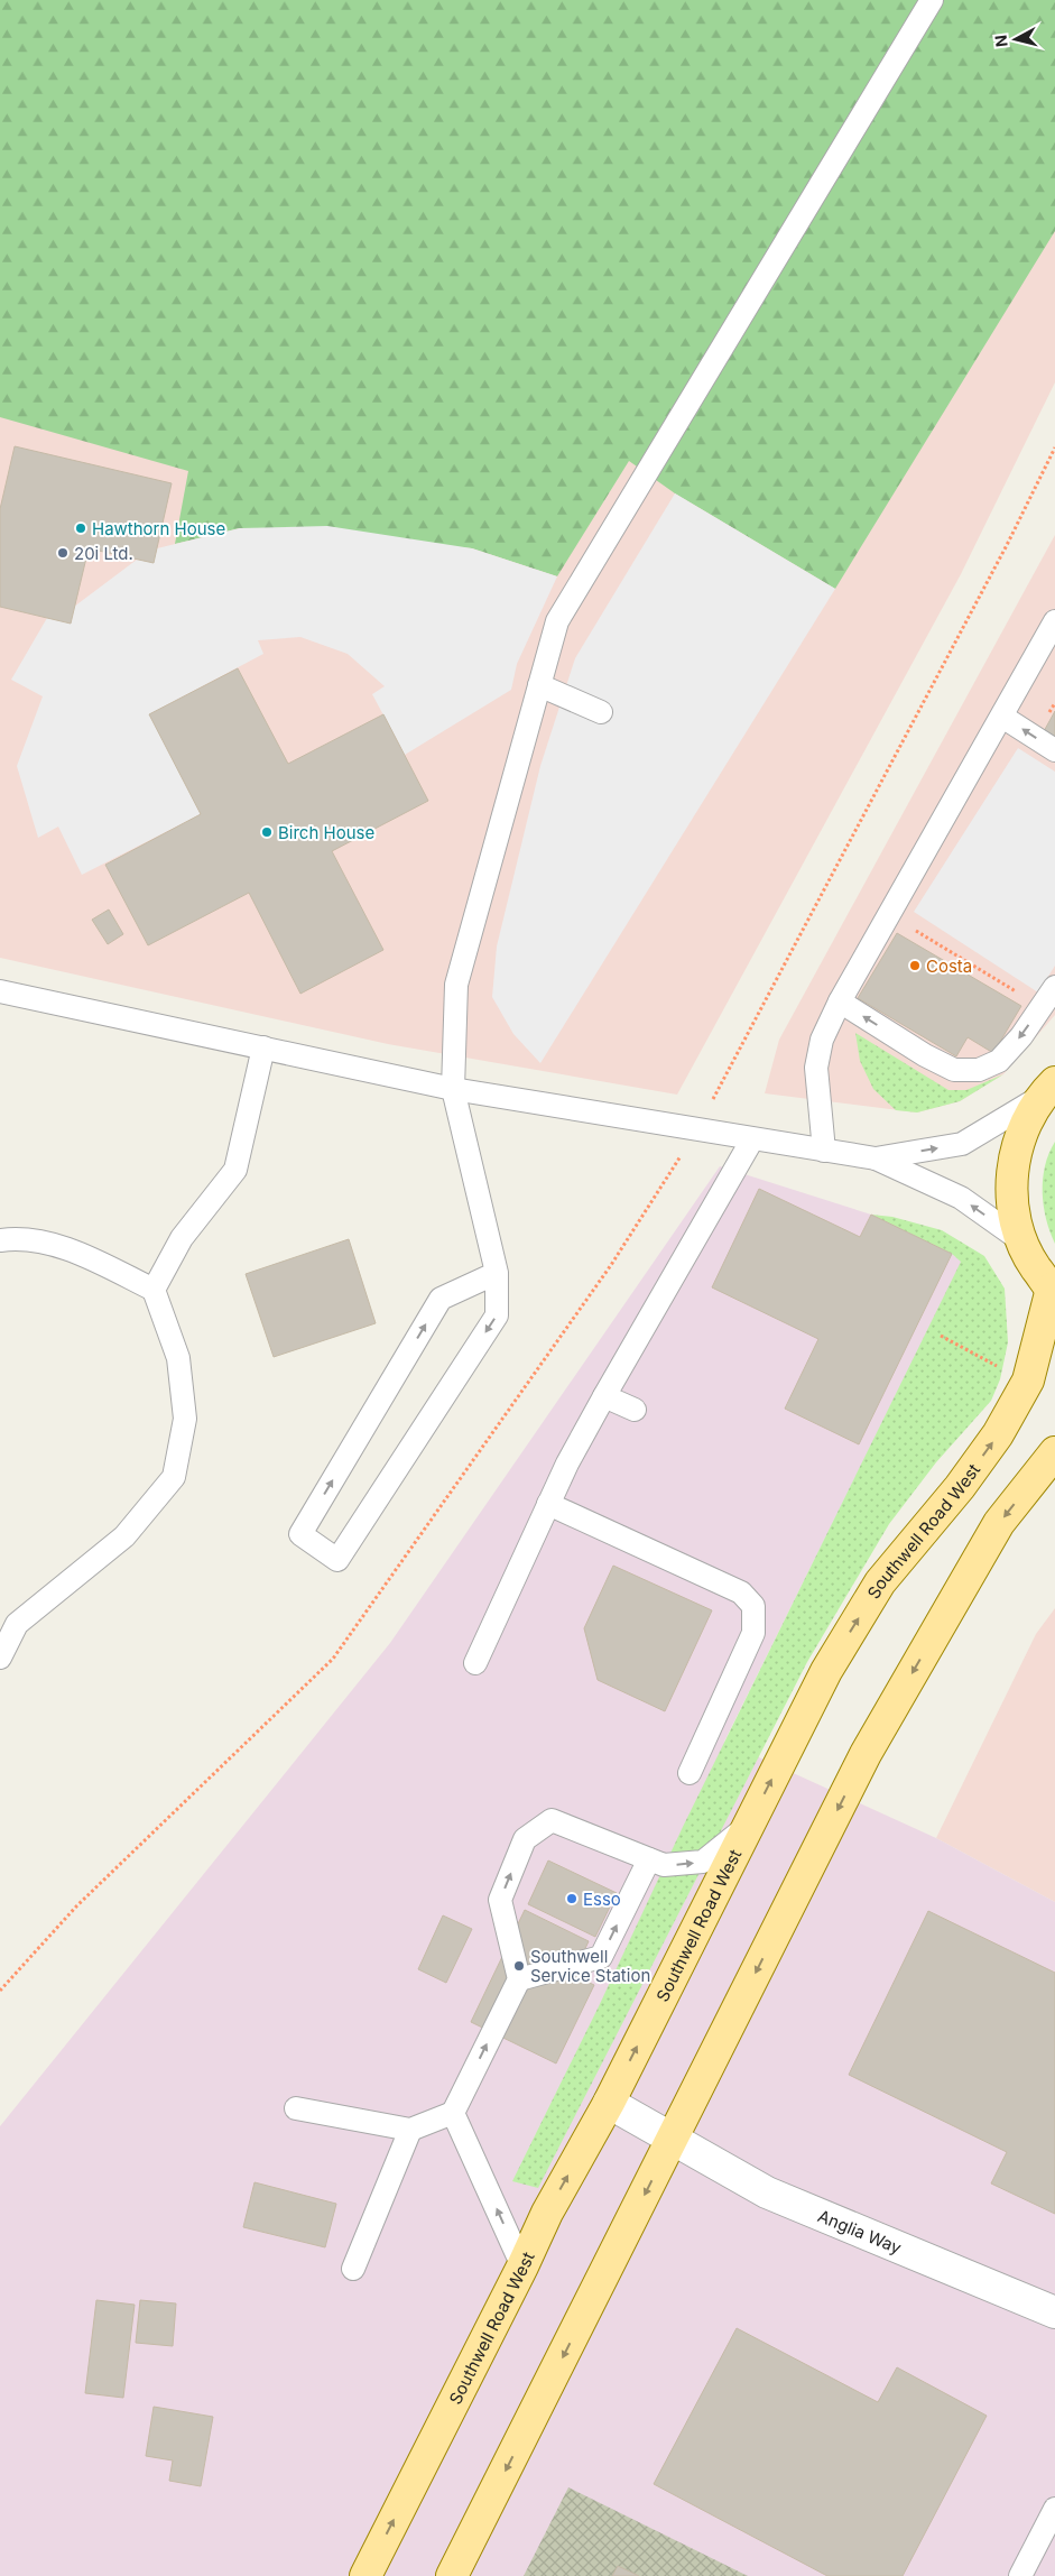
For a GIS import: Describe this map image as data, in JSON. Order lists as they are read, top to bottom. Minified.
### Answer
{"streets":{"main road":["Southwell Road West"],"street":["Anglia Way"]},"crossings":[["Southwell Road West","Anglia Way"]],"places":["Hawthorn House","20i Ltd.","Birch House","Costa","Esso","Southwell Service Station"],"north":"left"}
